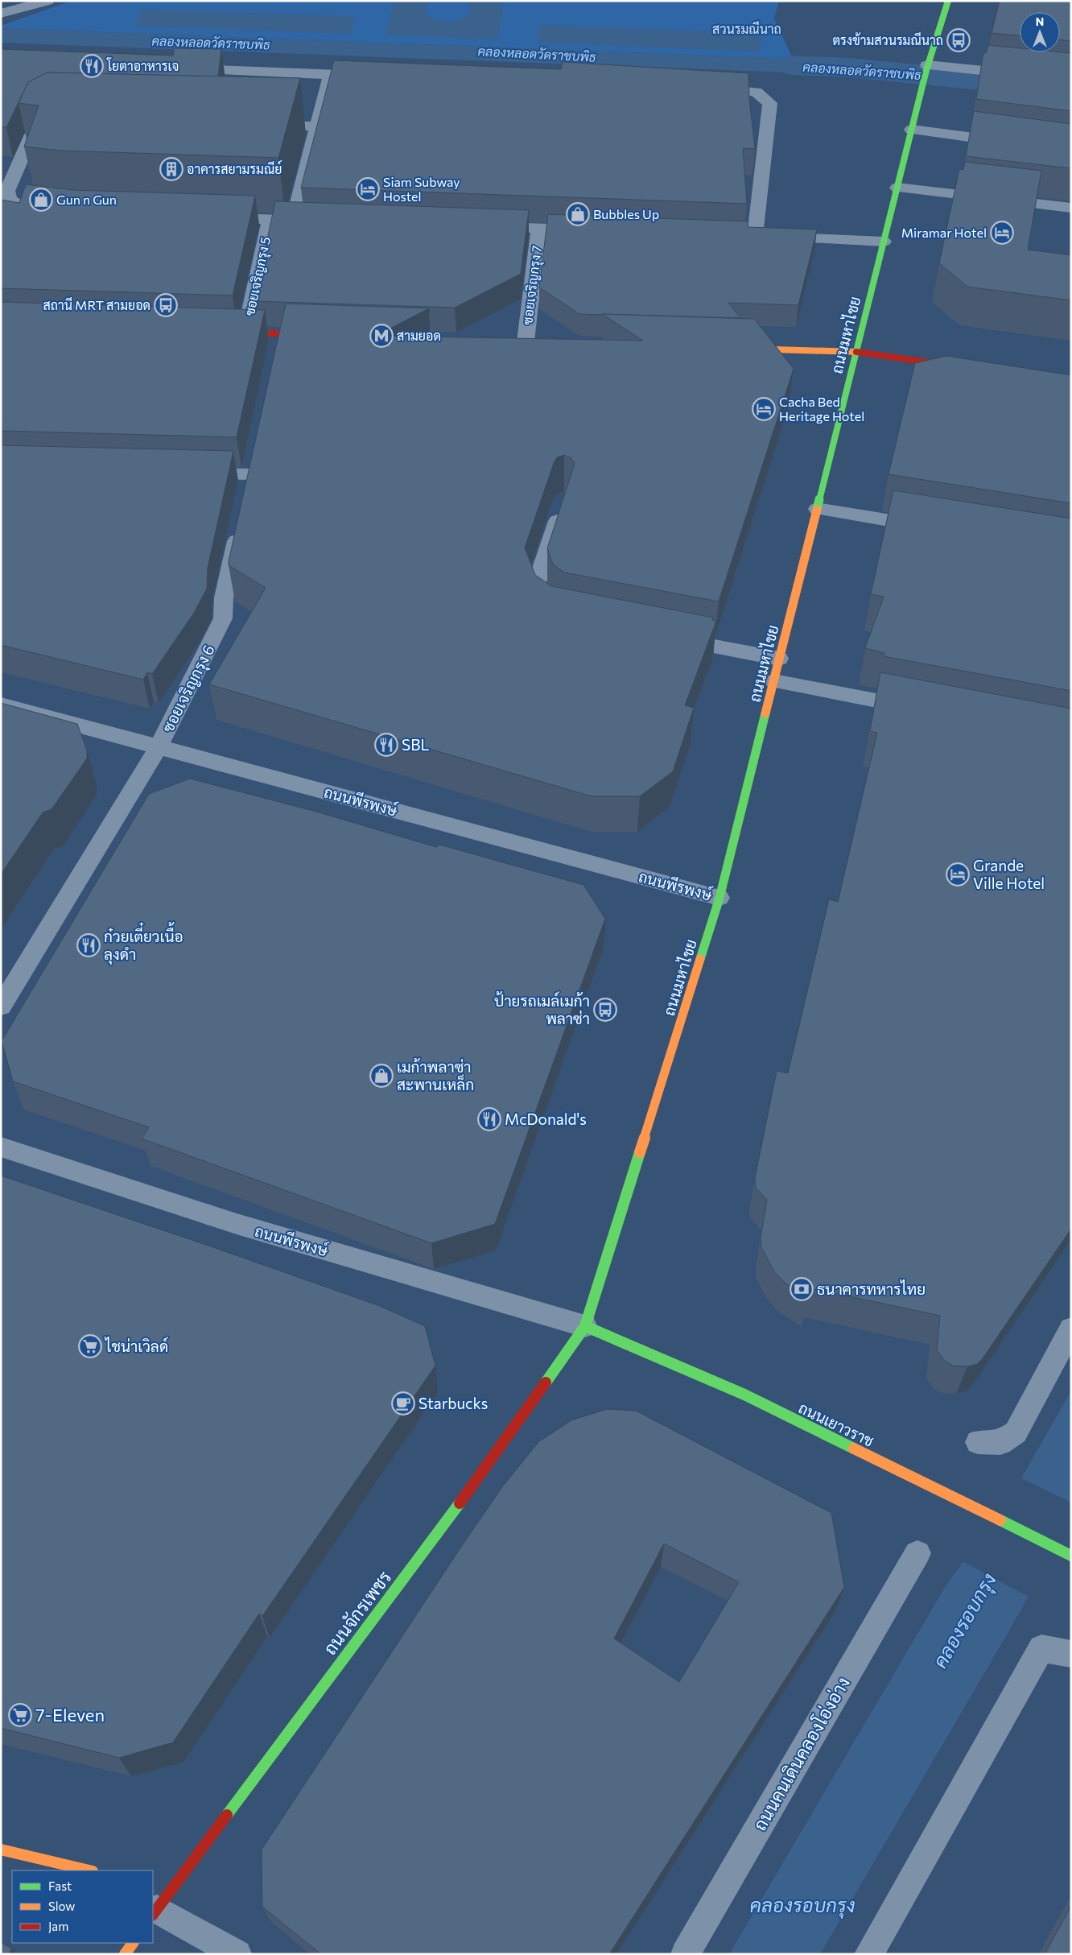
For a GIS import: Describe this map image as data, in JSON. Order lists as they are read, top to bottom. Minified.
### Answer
{"streets":{"main road":["ถนนมหาไชย","ถนนเยาวราช","ถนนจักรเพชร"],"street":["ซอยเจริญกรุง 5","ซอยเจริญกรุง 7","ซอยเจริญกรุง 6","ถนนพีรพงษ์","ถนนคนเดินคลองโอ่งอ่าง"]},"crossings":[["ถนนมหาไชย","ถนนพีรพงษ์"],["ถนนมหาไชย","ถนนเยาวราช"],["ถนนมหาไชย","ถนนจักรเพชร"],["ซอยเจริญกรุง 6","ถนนพีรพงษ์"],["ถนนพีรพงษ์","ถนนเยาวราช"],["ถนนพีรพงษ์","ถนนจักรเพชร"],["ถนนเยาวราช","ถนนจักรเพชร"]],"water":["คลองหลอดวัดราชบพิธ","คลองรอบกรุง"],"parks":["สวนรมณีนาถ"],"places":{"bus stop":["ตรงข้ามสวนรมณีนาถ","สถานี MRT สามยอด","ป้ายรถเมล์เมก้า พลาซ่า"],"restaurant":["โยตาอาหารเจ","SBL","ก๋วยเตี๋ยวเนื้อ ลุงดำ","McDonald's"],"building":["อาคารสยามรมณีย์"],"hotel":["Siam Subway Hostel","Miramar Hotel","Cacha Bed Heritage Hotel","Grande Ville Hotel"],"shop":["Gun n Gun","Bubbles Up","เมก้าพลาซ่า สะพานเหล็ก"],"metro station":["สามยอด"],"bank":["ธนาคารทหารไทย"],"supermarket":["ไชน่าเวิลด์","7-Eleven"],"cafe":["Starbucks"]},"legend":["Fast","Slow","Jam"],"north":"top"}
